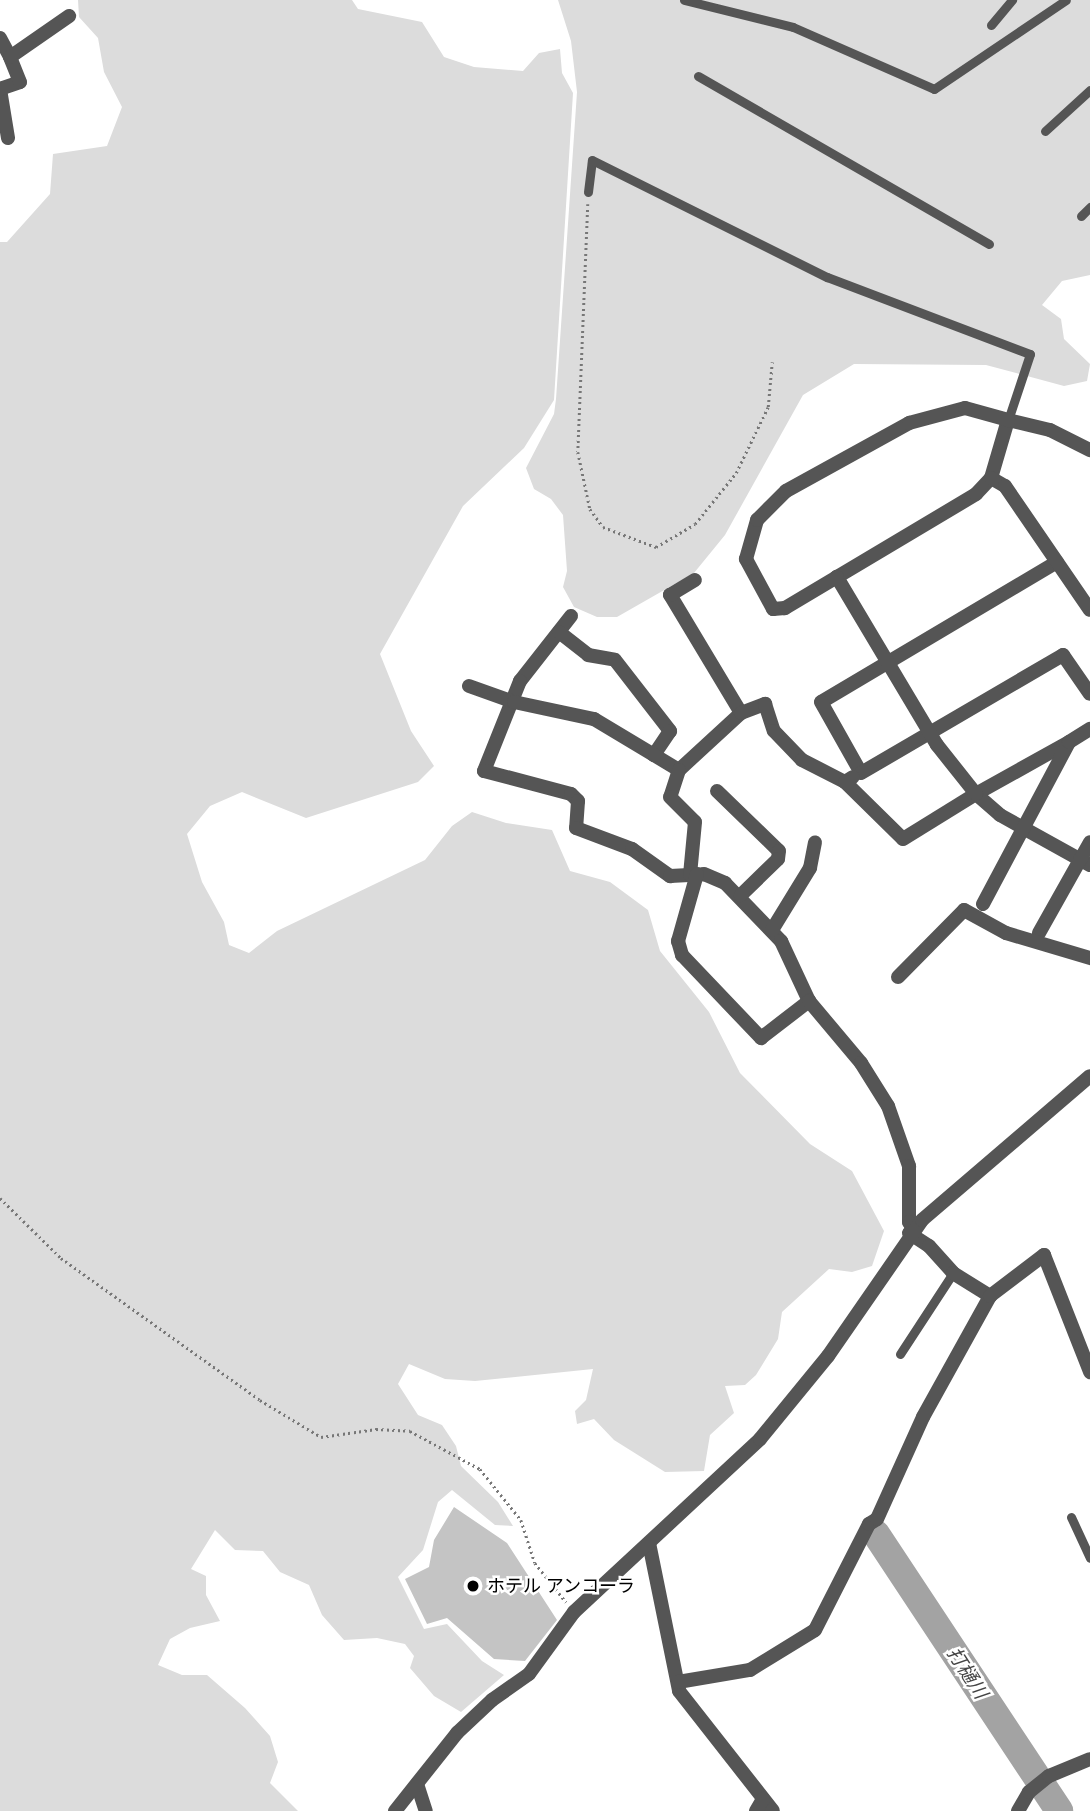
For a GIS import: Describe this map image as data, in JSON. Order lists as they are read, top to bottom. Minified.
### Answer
{"water":["打樋川"],"places":["ホテル アンコーラ"]}
